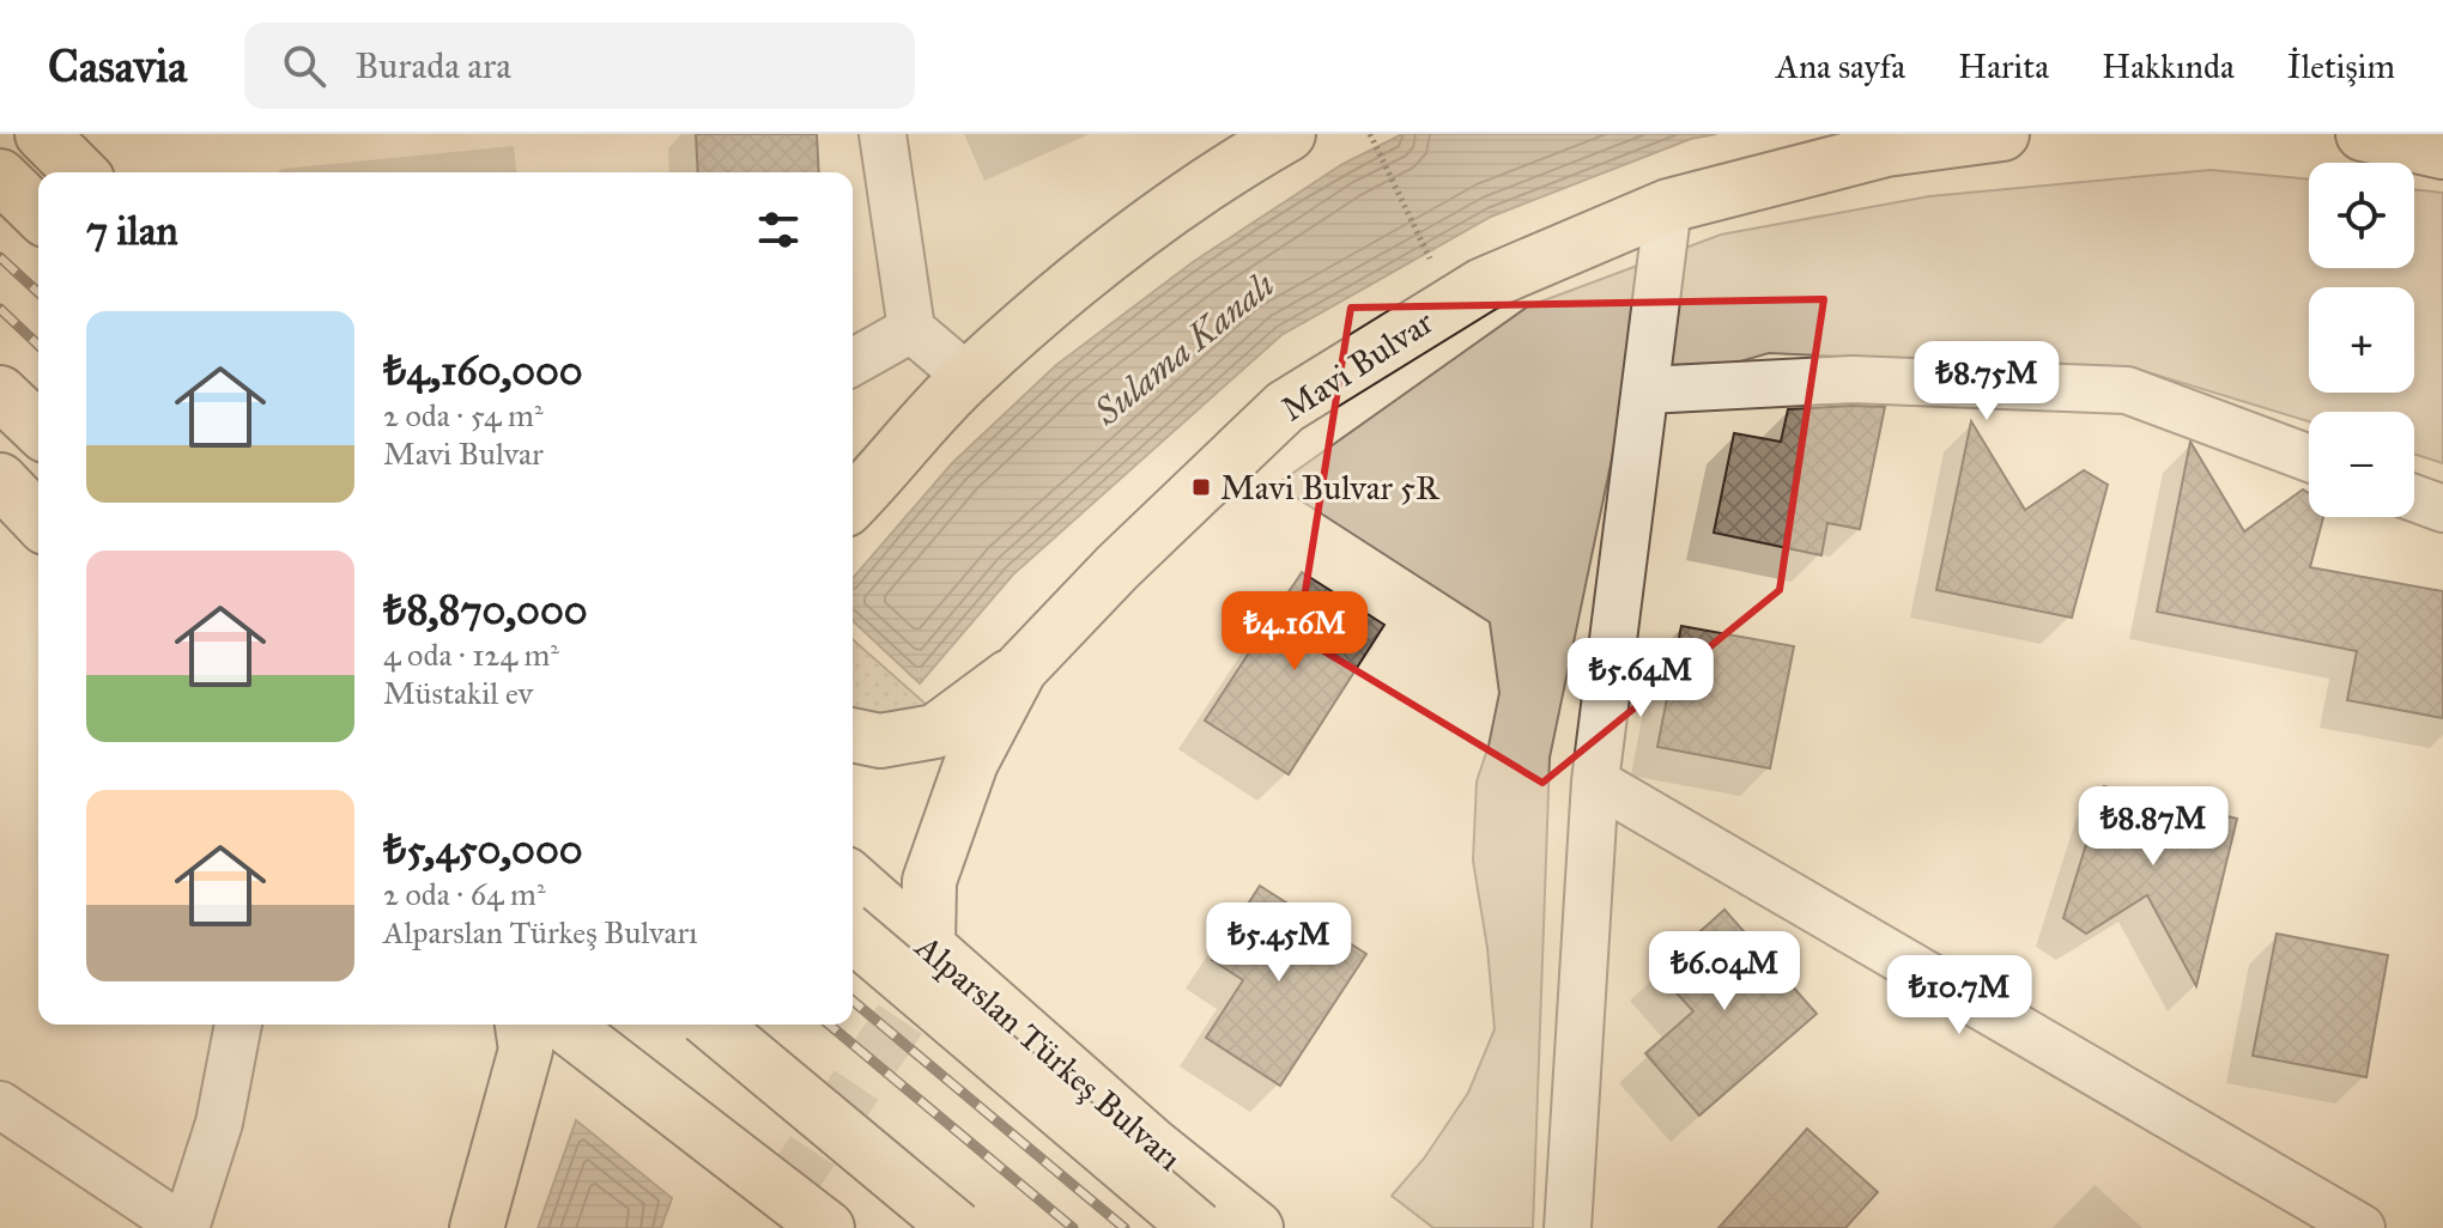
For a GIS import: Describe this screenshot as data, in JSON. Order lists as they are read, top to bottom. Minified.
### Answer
{"streets":{"main road":["Mavi Bulvar","Alparslan Türkeş Bulvarı"]},"crossings":[["Mavi Bulvar","Alparslan Türkeş Bulvarı"]],"water":["Sulama Kanalı"],"places":{"transit":["Mavi Bulvar 5R"]},"page":{"header":"Casavia","search":"Burada ara","nav":["Ana sayfa","Harita","Hakkında","İletişim"],"map_buttons":["+","−"],"heading":"7 ilan","list":[{"name":"₺4,160,000","note":"2 oda · 54 m² · Mavi Bulvar"},{"name":"₺8,870,000","note":"4 oda · 124 m² · Müstakil ev"},{"name":"₺5,450,000","note":"2 oda · 64 m² · Alparslan Türkeş Bulvarı"}],"price":["₺8.75M","₺4.16M","₺5.64M","₺8.87M","₺5.45M","₺6.04M","₺10.7M"]}}
